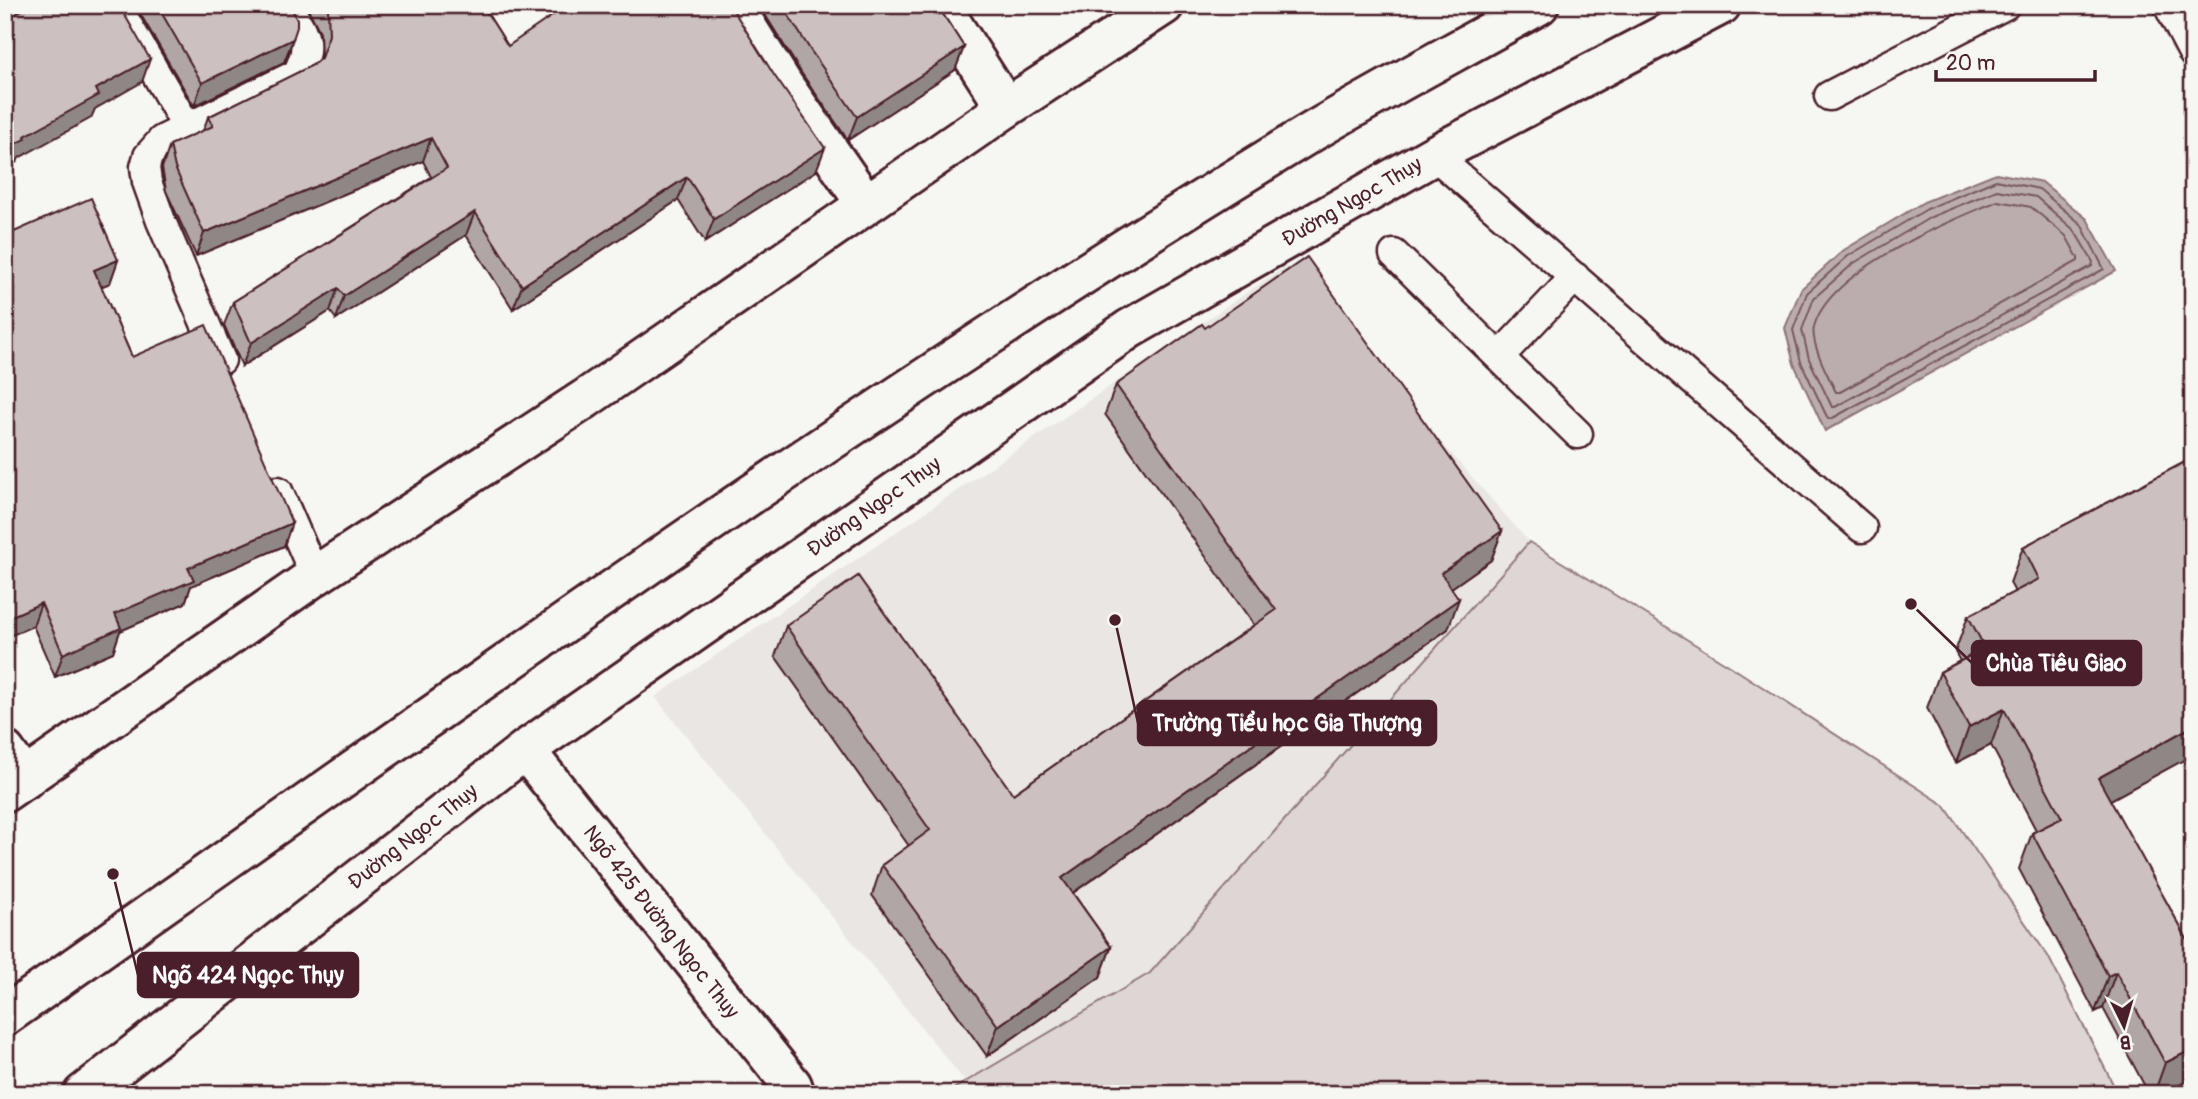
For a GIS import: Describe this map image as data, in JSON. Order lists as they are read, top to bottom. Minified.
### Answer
{"streets":{"street":["Đường Ngọc Thụy","Ngõ 425 Đường Ngọc Thụy"]},"crossings":[["Đường Ngọc Thụy","Ngõ 425 Đường Ngọc Thụy"]],"places":["Chùa Tiêu Giao","Trường Tiểu học Gia Thượng","Ngõ 424 Ngọc Thụy"],"scale_bar":"20 m","north":"bottom"}
